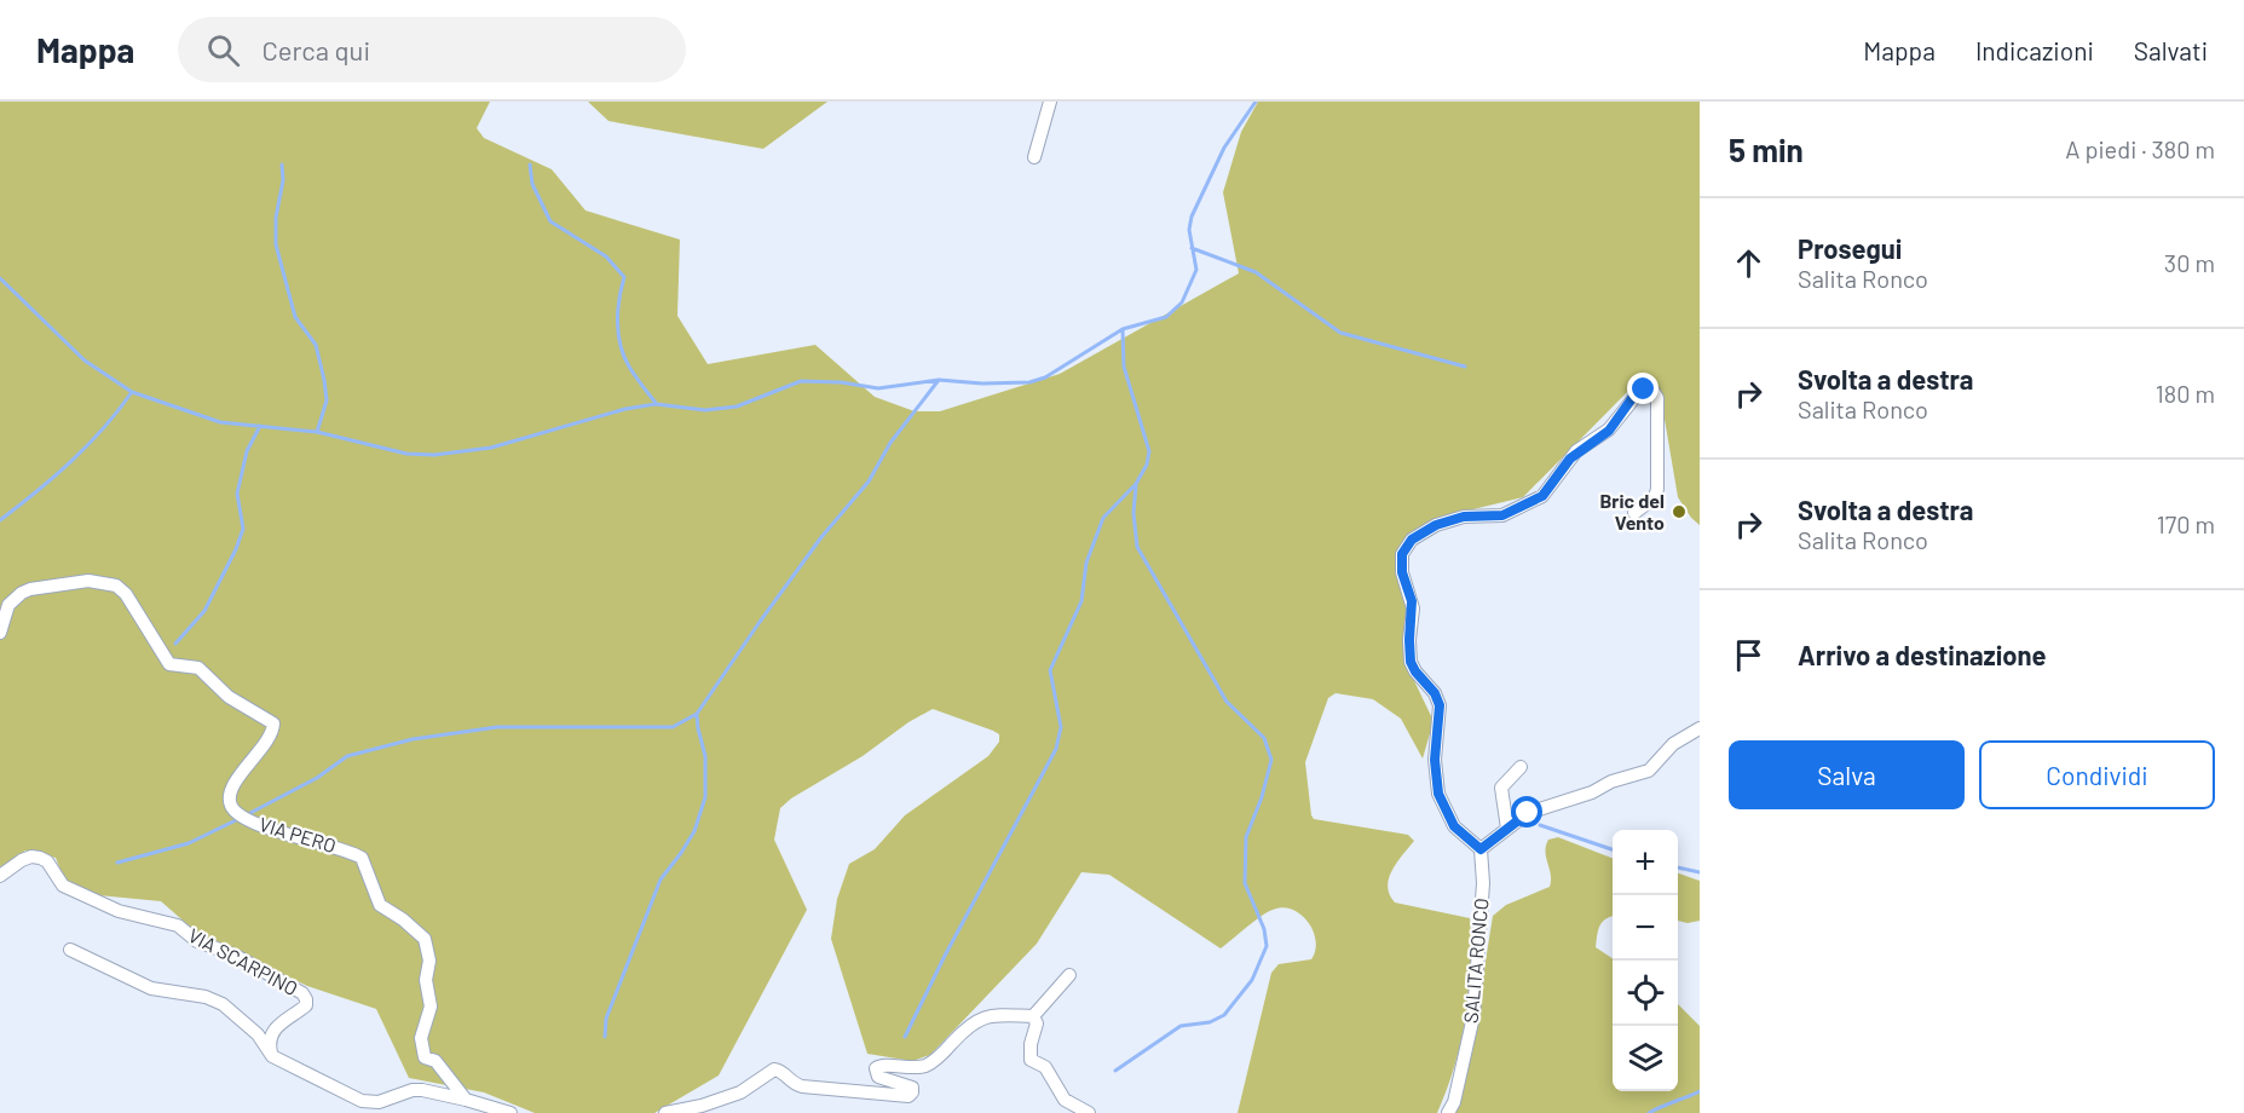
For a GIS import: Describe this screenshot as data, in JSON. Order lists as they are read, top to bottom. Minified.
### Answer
{"streets":{"street":["VIA PERO","SALITA RONCO","VIA SCARPINO"]},"places":["Bric del Vento"],"page":{"header":"Mappa","search":"Cerca qui","nav":["Mappa","Indicazioni","Salvati"],"heading":["5 min","A piedi · 380 m"],"list":[["Prosegui","Salita Ronco","30 m"],["Svolta a destra","Salita Ronco","180 m"],["Svolta a destra","Salita Ronco","170 m"],"Arrivo a destinazione"],"buttons":["Salva","Condividi"],"map_buttons":["+","−"]}}
